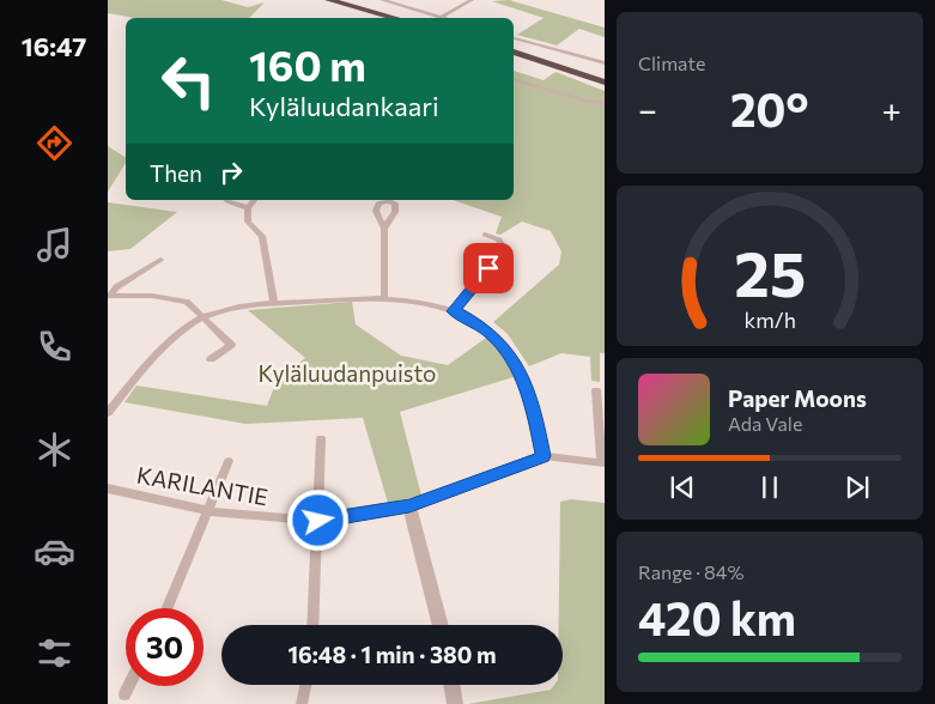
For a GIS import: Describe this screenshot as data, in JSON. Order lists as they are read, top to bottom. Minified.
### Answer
{"streets":{"street":["KARILANTIE"]},"parks":["Kyläluudanpuisto"],"page":{"tabs":"16:47","tile":["Climate",["Range · 84%","420 km"]],"turn":["160 m","Kyläluudankaari"],"heat":["−","20°","+"],"then":"Then","song":["Paper Moons","Ada Vale"],"limit":"30","trip":"16:48 · 1 min · 380 m","gauge":["25","km/h"]}}
